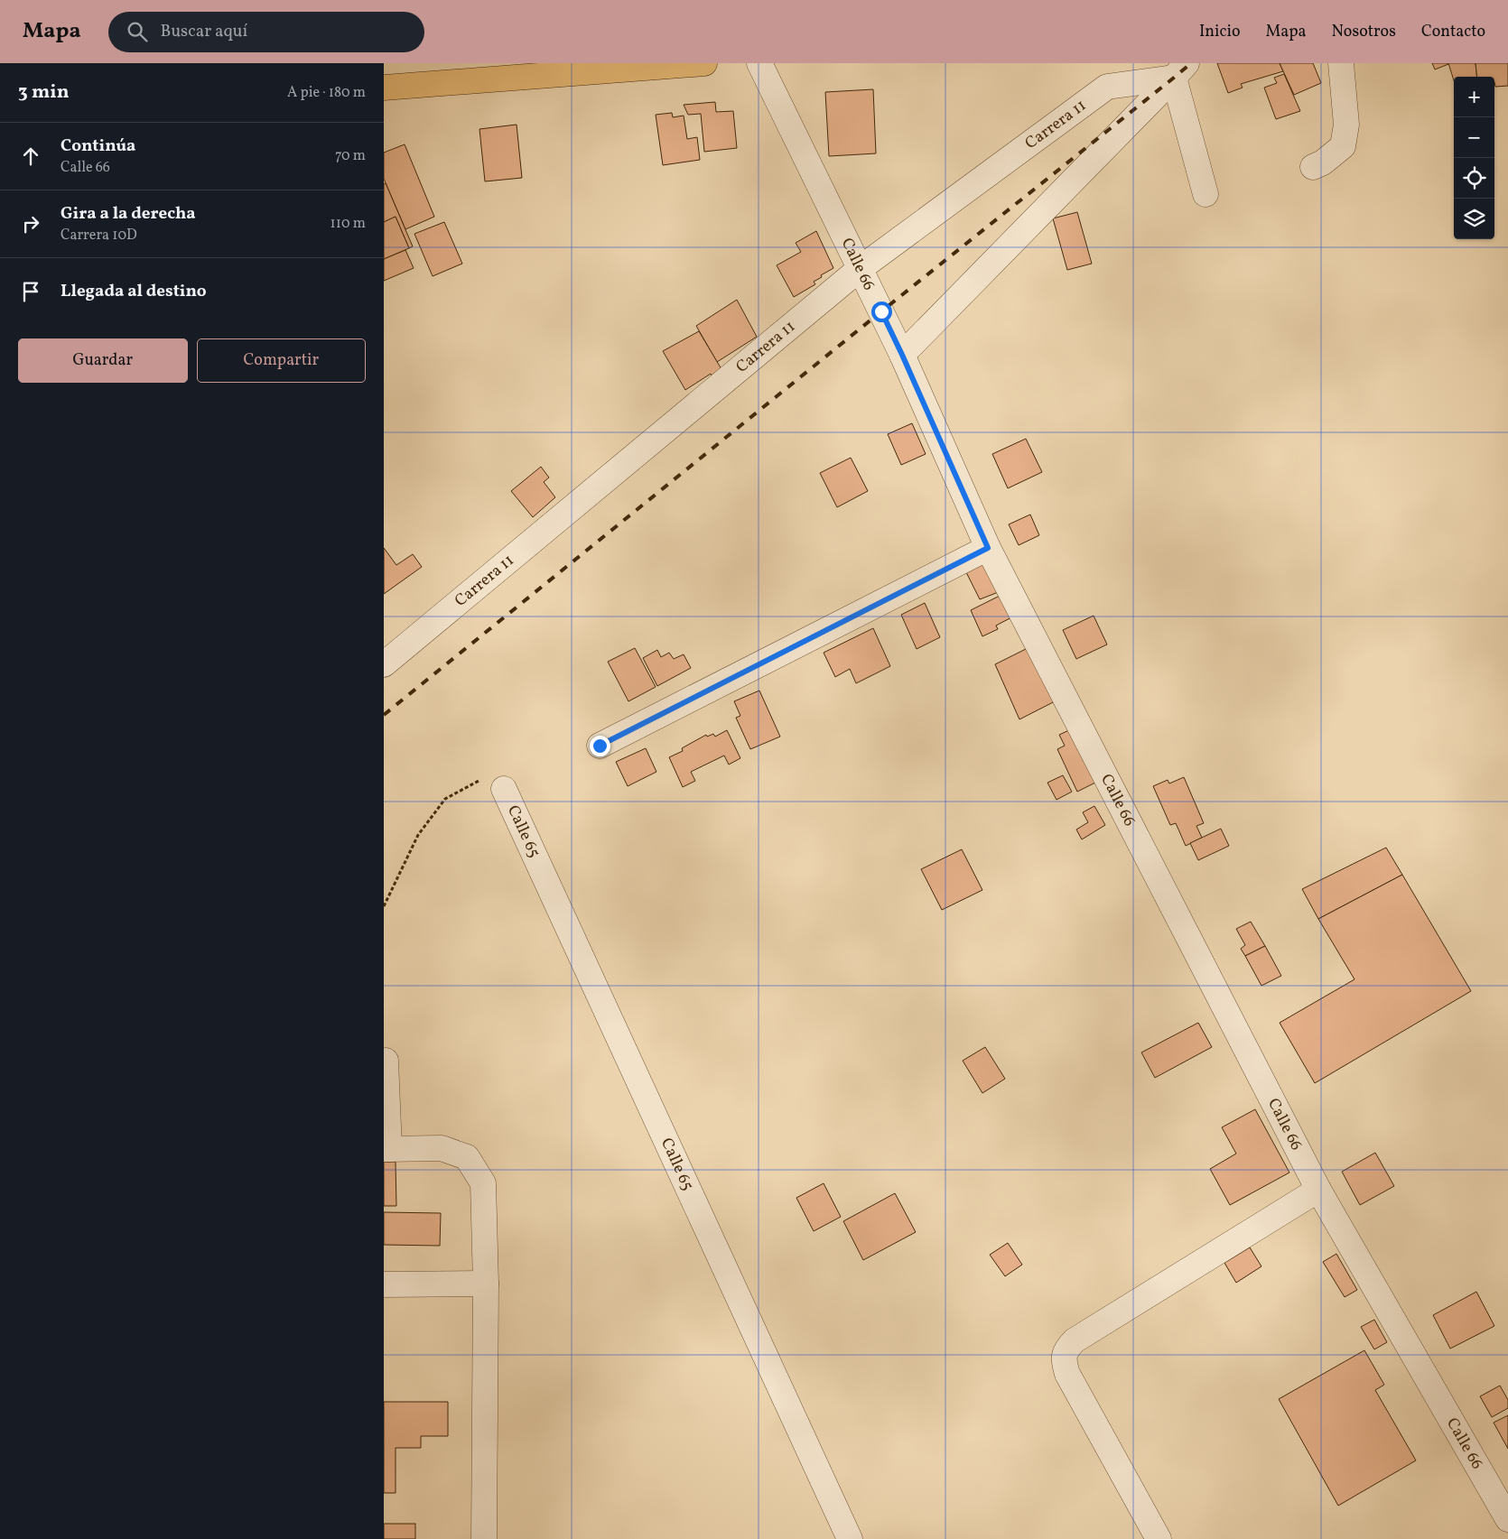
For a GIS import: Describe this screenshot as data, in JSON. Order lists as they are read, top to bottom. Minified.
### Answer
{"streets":{"street":["Carrera 11","Calle 66","Calle 65"]},"crossings":[["Carrera 11","Calle 66"]],"page":{"header":"Mapa","search":"Buscar aquí","nav":["Inicio","Mapa","Nosotros","Contacto"],"heading":["3 min","A pie · 180 m"],"map_buttons":["+","−"],"list":[["Continúa","Calle 66","70 m"],["Gira a la derecha","Carrera 10D","110 m"],"Llegada al destino"],"buttons":["Guardar","Compartir"]}}
